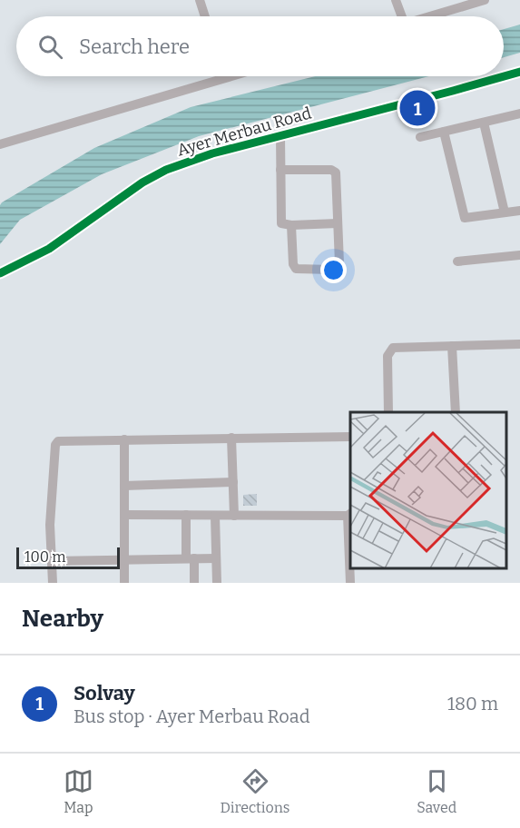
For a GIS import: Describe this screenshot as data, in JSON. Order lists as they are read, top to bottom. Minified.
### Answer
{"streets":{"street":["Ayer Merbau Road"]},"scale_bar":"100 m","page":{"search":"Search here","pins":"1","scale":"100 m","heading":"Nearby","list":[{"mark":"1","name":"Solvay","note":"Bus stop · Ayer Merbau Road","value":"180 m"}],"nav":["Map","Directions","Saved"]}}
